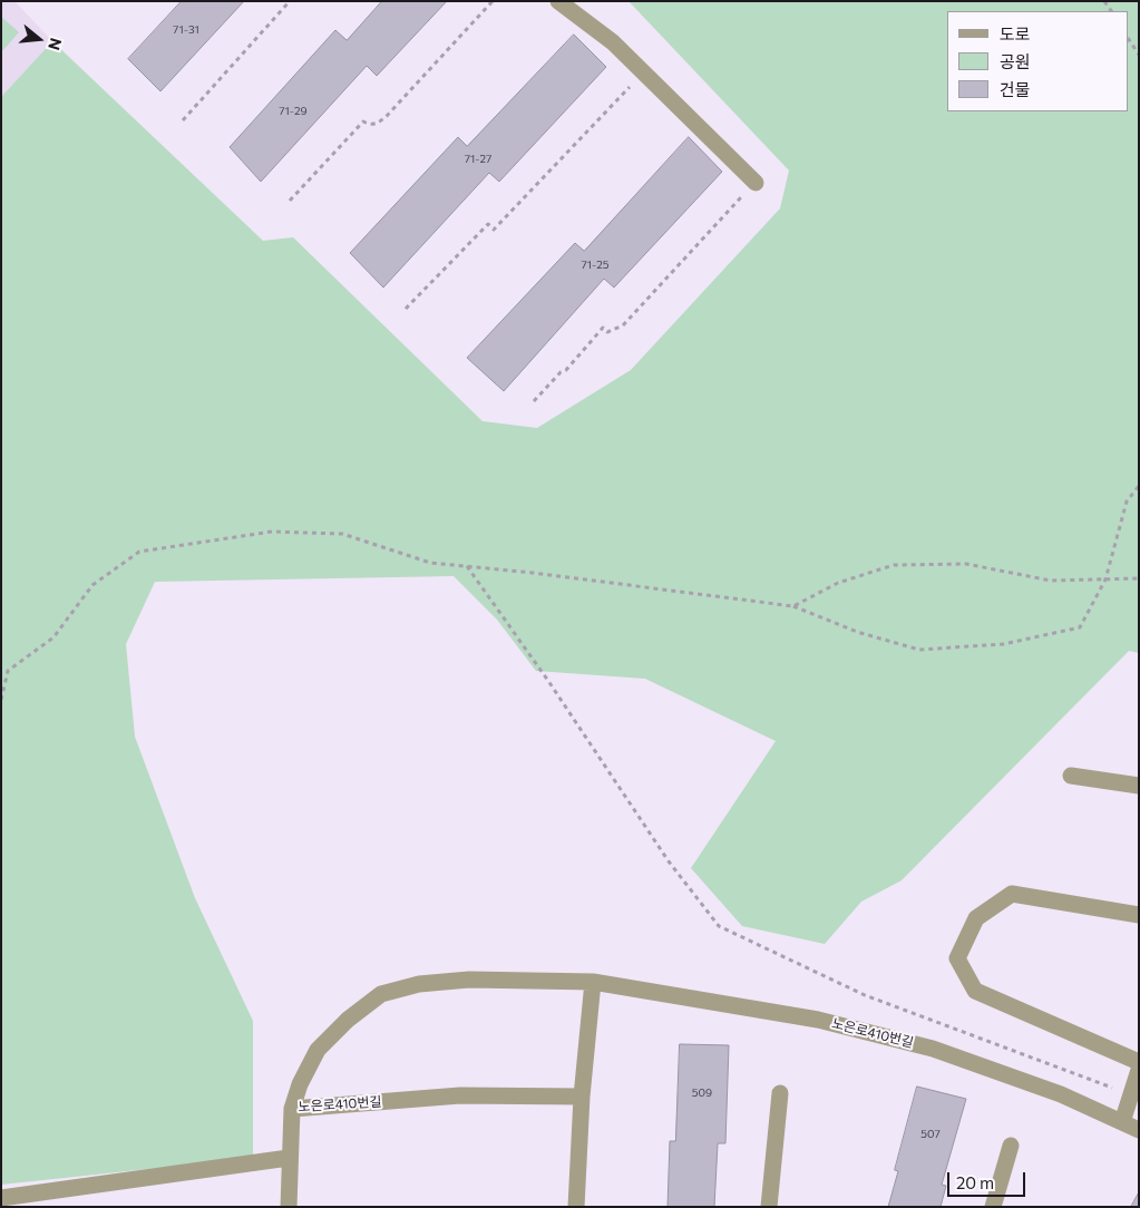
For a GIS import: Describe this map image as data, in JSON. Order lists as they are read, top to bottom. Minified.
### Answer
{"streets":{"street":["노은로410번길"]},"house_numbers":["71-31","71-29","71-27","71-25","509","507"],"legend":["도로","공원","건물"],"scale_bar":"20 m","north":"right"}
